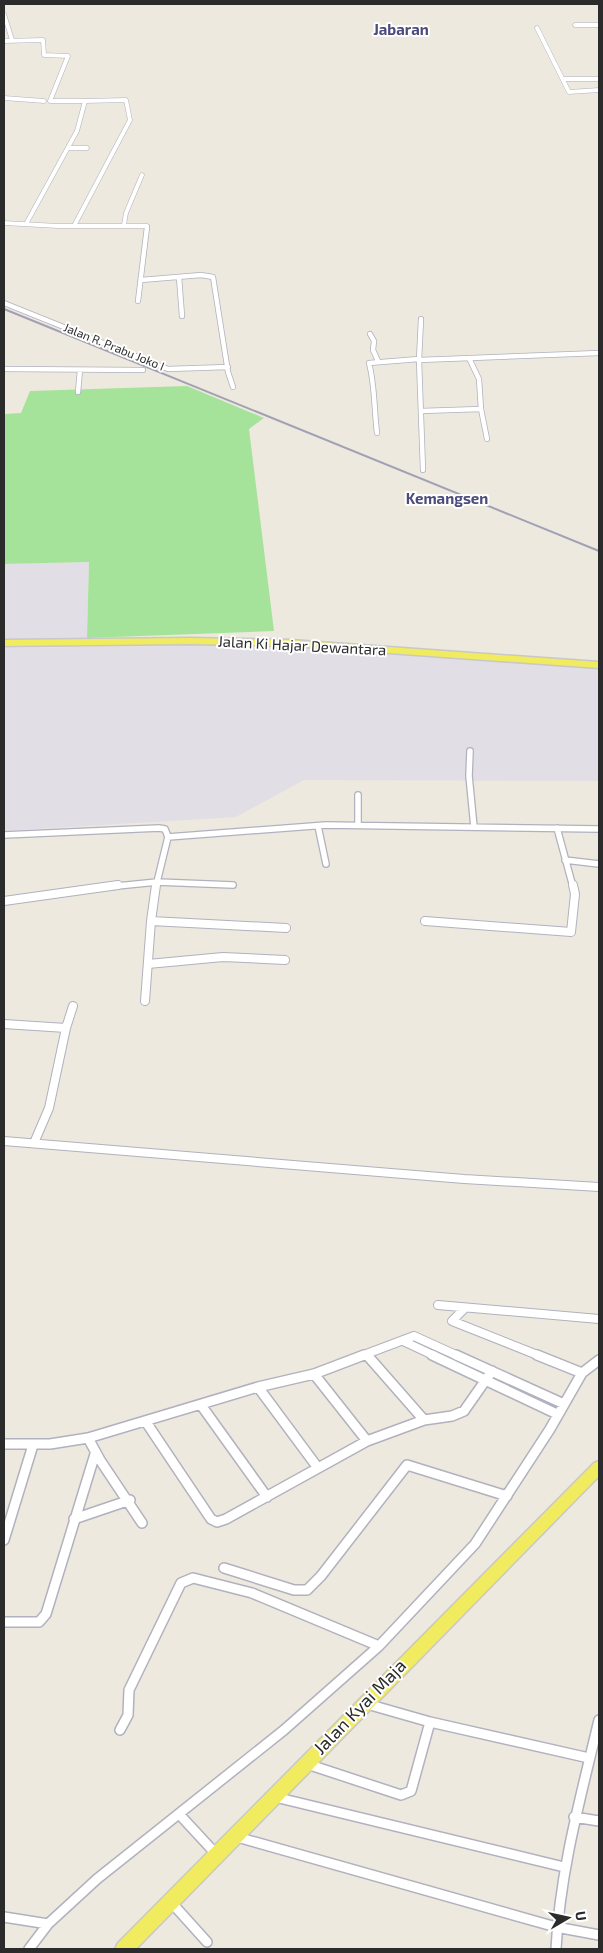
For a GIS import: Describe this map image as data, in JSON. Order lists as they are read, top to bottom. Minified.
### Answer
{"streets":{"main road":["Jalan Ki Hajar Dewantara","Jalan Kyai Maja"],"street":["Jalan R. Prabu Joko I"]},"districts":["Jabaran","Kemangsen"],"north":"right"}
